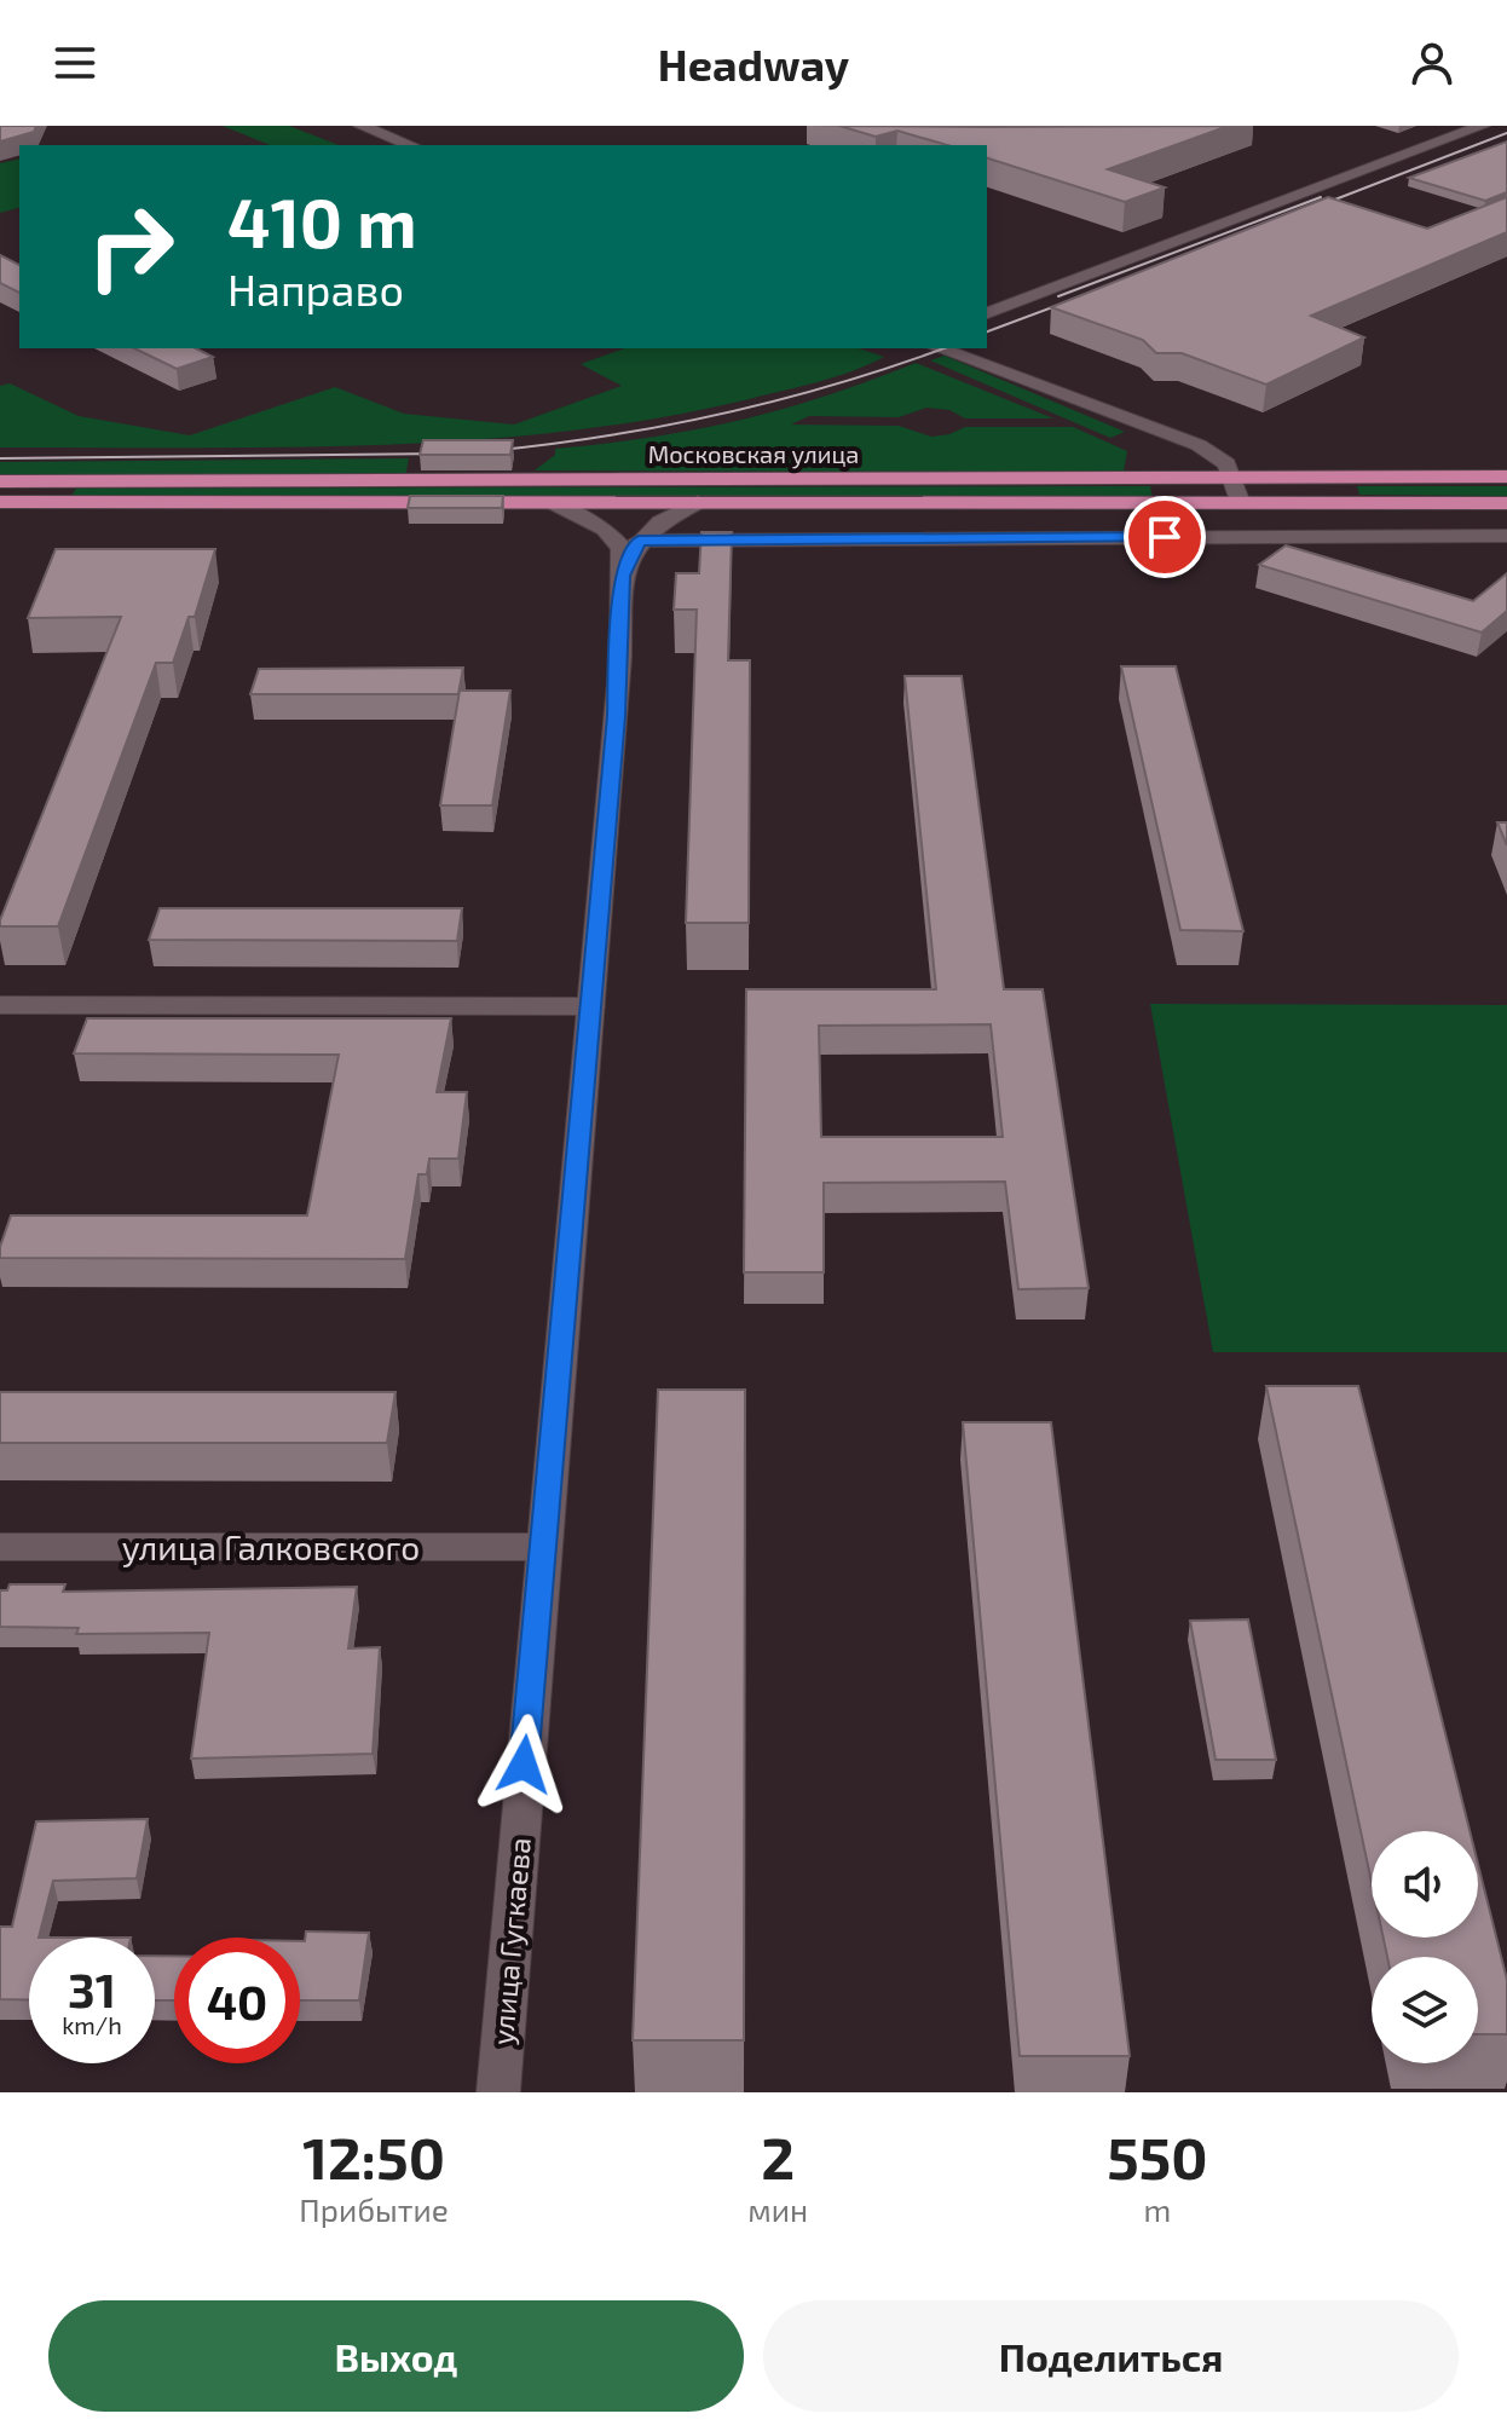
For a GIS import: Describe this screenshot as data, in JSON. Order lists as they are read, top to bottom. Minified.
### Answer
{"streets":{"highway":["Московская улица"],"street":["улица Галковского","улица Гугкаева"]},"crossings":[["Московская улица","улица Гугкаева"],["улица Галковского","улица Гугкаева"]],"page":{"header":"Headway","turn":["410 m","Направо"],"speed":"31 km/h","limit":"40","eta":["12:50","Прибытие","2","мин","550","m"],"buttons":["Выход","Поделиться"]}}
